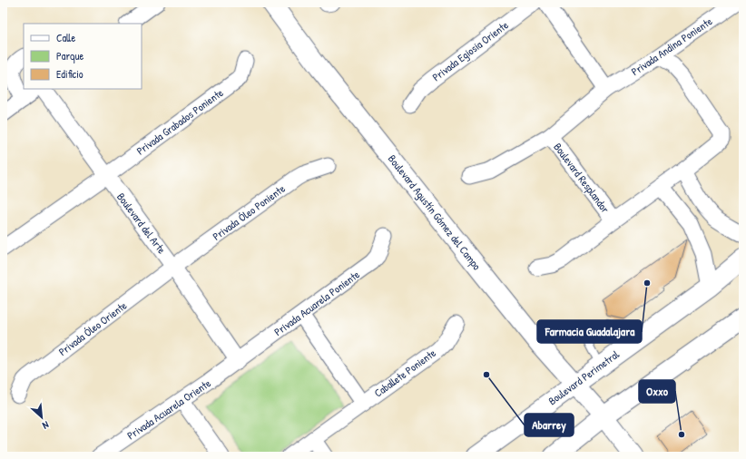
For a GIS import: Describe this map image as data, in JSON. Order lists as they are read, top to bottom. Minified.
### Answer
{"streets":{"street":["Privada Andina Poniente","Privada Egiosia Oriente","Privada Grabados Poniente","Boulevard Resplandor","Privada Óleo Poniente","Boulevard Agustín Gómez del Campo","Boulevard del Arte","Privada Acuarela Poniente","Privada Óleo Oriente","Caballete Poniente","Boulevard Perimetral","Privada Acuarela Oriente"]},"crossings":[["Privada Andina Poniente","Boulevard Resplandor"],["Privada Grabados Poniente","Boulevard del Arte"],["Privada Óleo Poniente","Boulevard del Arte"],["Privada Óleo Poniente","Privada Óleo Oriente"],["Boulevard Agustín Gómez del Campo","Boulevard Perimetral"],["Boulevard del Arte","Privada Acuarela Poniente"],["Boulevard del Arte","Privada Óleo Oriente"],["Boulevard del Arte","Privada Acuarela Oriente"],["Privada Acuarela Poniente","Privada Acuarela Oriente"]],"places":["Farmacia Guadalajara","Abarrey","Oxxo"],"legend":["Calle","Parque","Edificio"],"north":"bottom right"}
